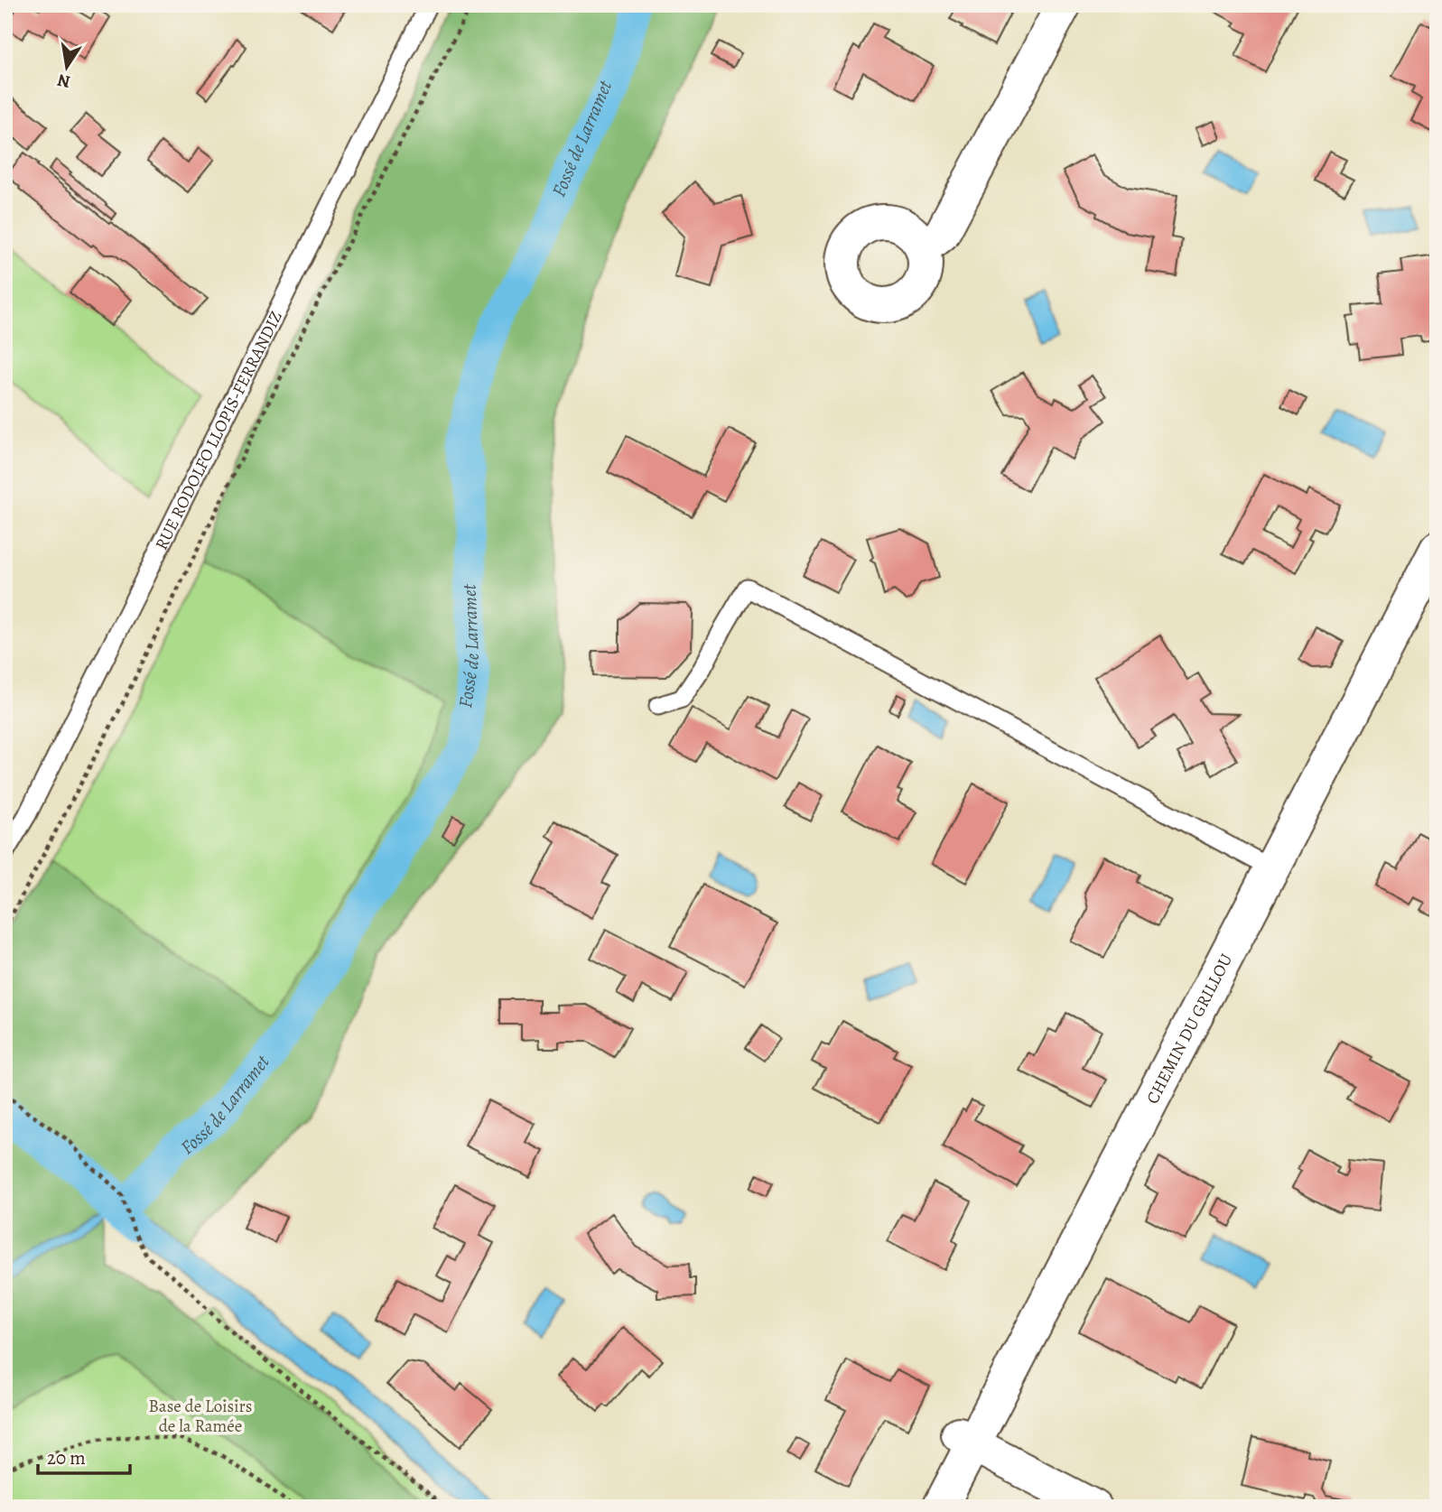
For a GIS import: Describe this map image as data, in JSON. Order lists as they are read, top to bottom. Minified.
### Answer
{"streets":{"street":["CHEMIN DU GRILLOU"],"lane":["RUE RODOLFO LLOPIS-FERRANDIZ"]},"water":["Fossé de Larramet"],"parks":["Base de Loisirs de la Ramée"],"scale_bar":"20 m","north":"bottom"}
